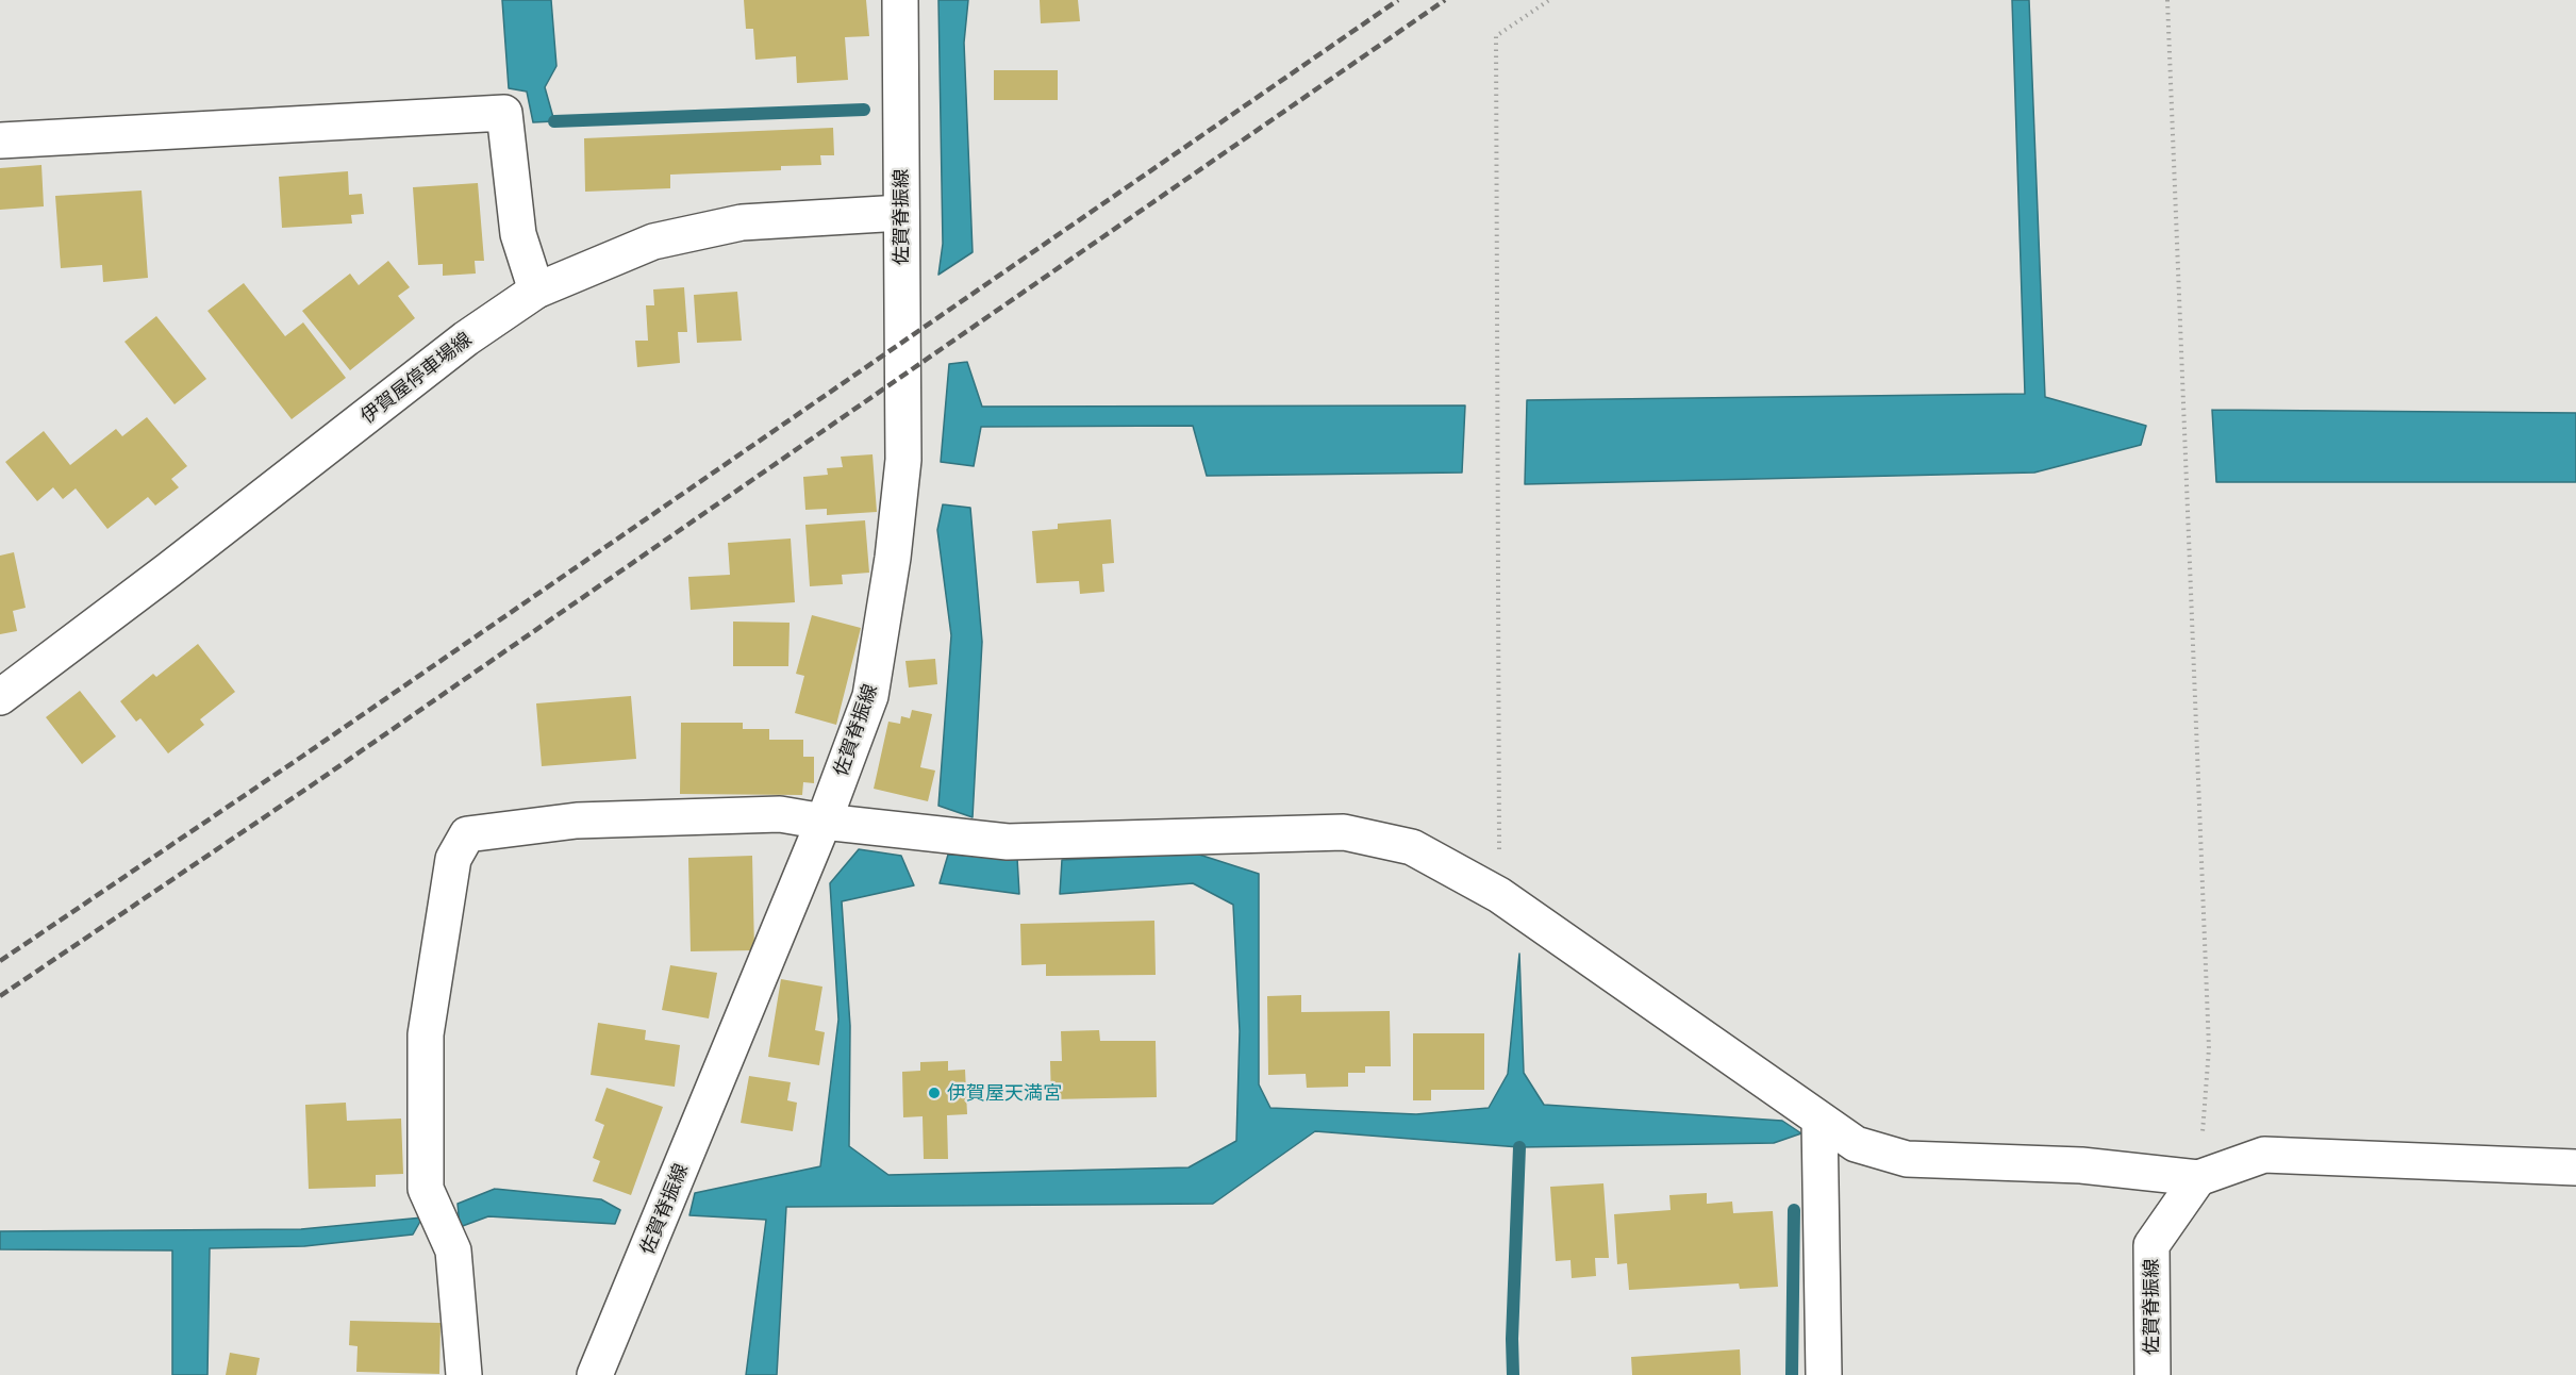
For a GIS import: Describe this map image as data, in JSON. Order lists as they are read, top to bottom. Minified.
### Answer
{"streets":{"street":["佐賀脊振線","伊賀屋停車場線"]},"crossings":[["佐賀脊振線","伊賀屋停車場線"]],"places":["伊賀屋天満宮"]}
